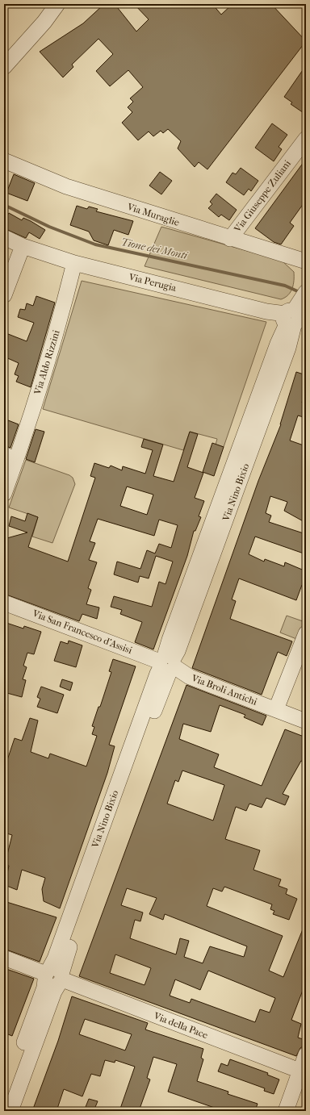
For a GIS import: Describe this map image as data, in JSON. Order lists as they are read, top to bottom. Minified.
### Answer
{"streets":{"street":["Via Giuseppe Zuliani","Via Muraglie","Via Perugia","Via Aldo Rizzini","Via Nino Bixio","Via San Francesco d'Assisi","Via Broli Antichi","Via della Pace"]},"crossings":[["Via Giuseppe Zuliani","Via Muraglie"],["Via Perugia","Via Aldo Rizzini"],["Via Perugia","Via Nino Bixio"],["Via Nino Bixio","Via San Francesco d'Assisi"],["Via Nino Bixio","Via Broli Antichi"],["Via Nino Bixio","Via della Pace"],["Via San Francesco d'Assisi","Via Broli Antichi"]],"water":["Tione dei Monti"]}
